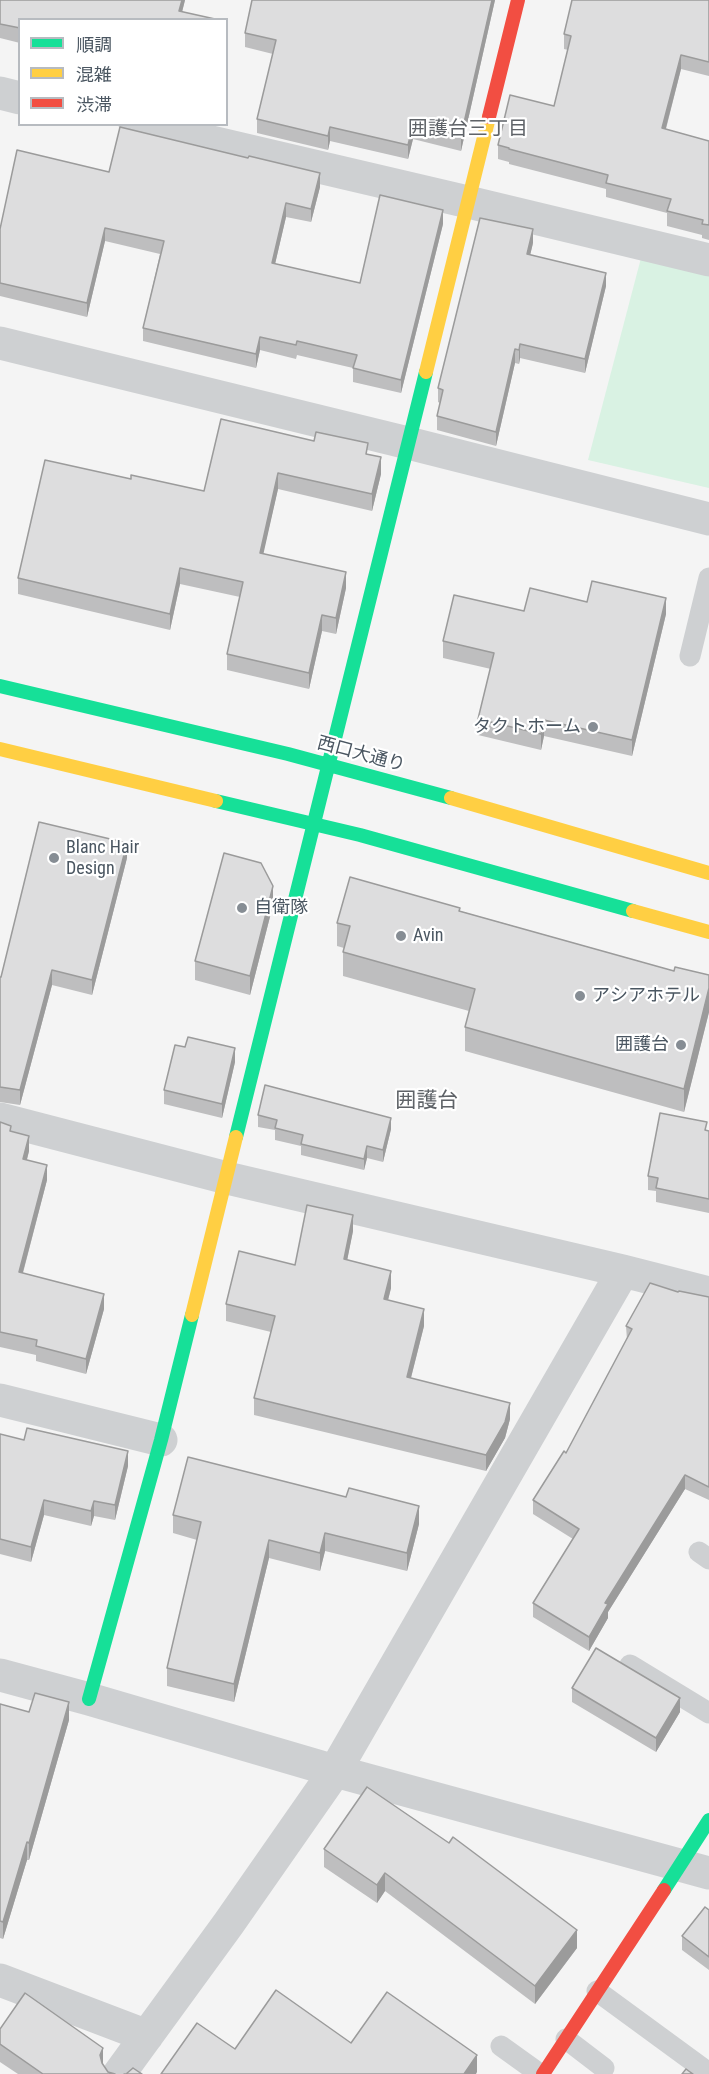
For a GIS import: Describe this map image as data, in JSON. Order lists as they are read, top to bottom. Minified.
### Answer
{"streets":{"street":["西口大通り"]},"districts":["囲護台三丁目","囲護台"],"places":["タクトホーム","Blanc Hair Design","自衛隊","Avin","アシアホテル","囲護台"],"legend":["順調","混雑","渋滞"]}
